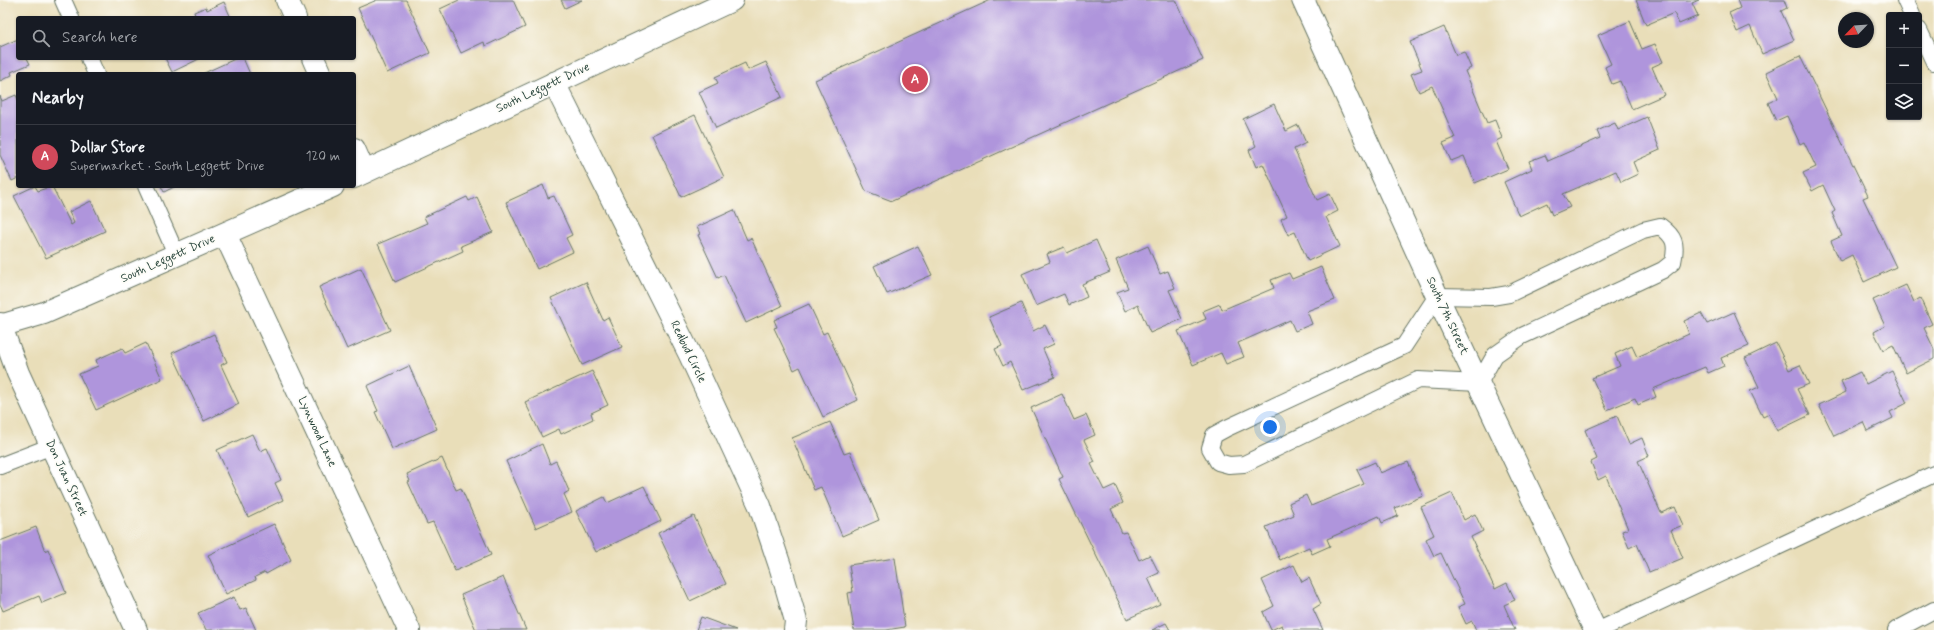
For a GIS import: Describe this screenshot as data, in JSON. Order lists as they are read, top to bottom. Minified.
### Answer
{"streets":{"street":["South Leggett Drive","South 7th Street","Redbud Circle","Lynwood Lane","Don Juan Street"]},"crossings":[["South Leggett Drive","Redbud Circle"],["South Leggett Drive","Lynwood Lane"],["South Leggett Drive","Don Juan Street"]],"north":"bottom left","page":{"map_buttons":["+","−"],"search":"Search here","pins":"A","heading":"Nearby","list":[{"mark":"A","name":"Dollar Store","note":"Supermarket · South Leggett Drive","value":"120 m"}]}}
